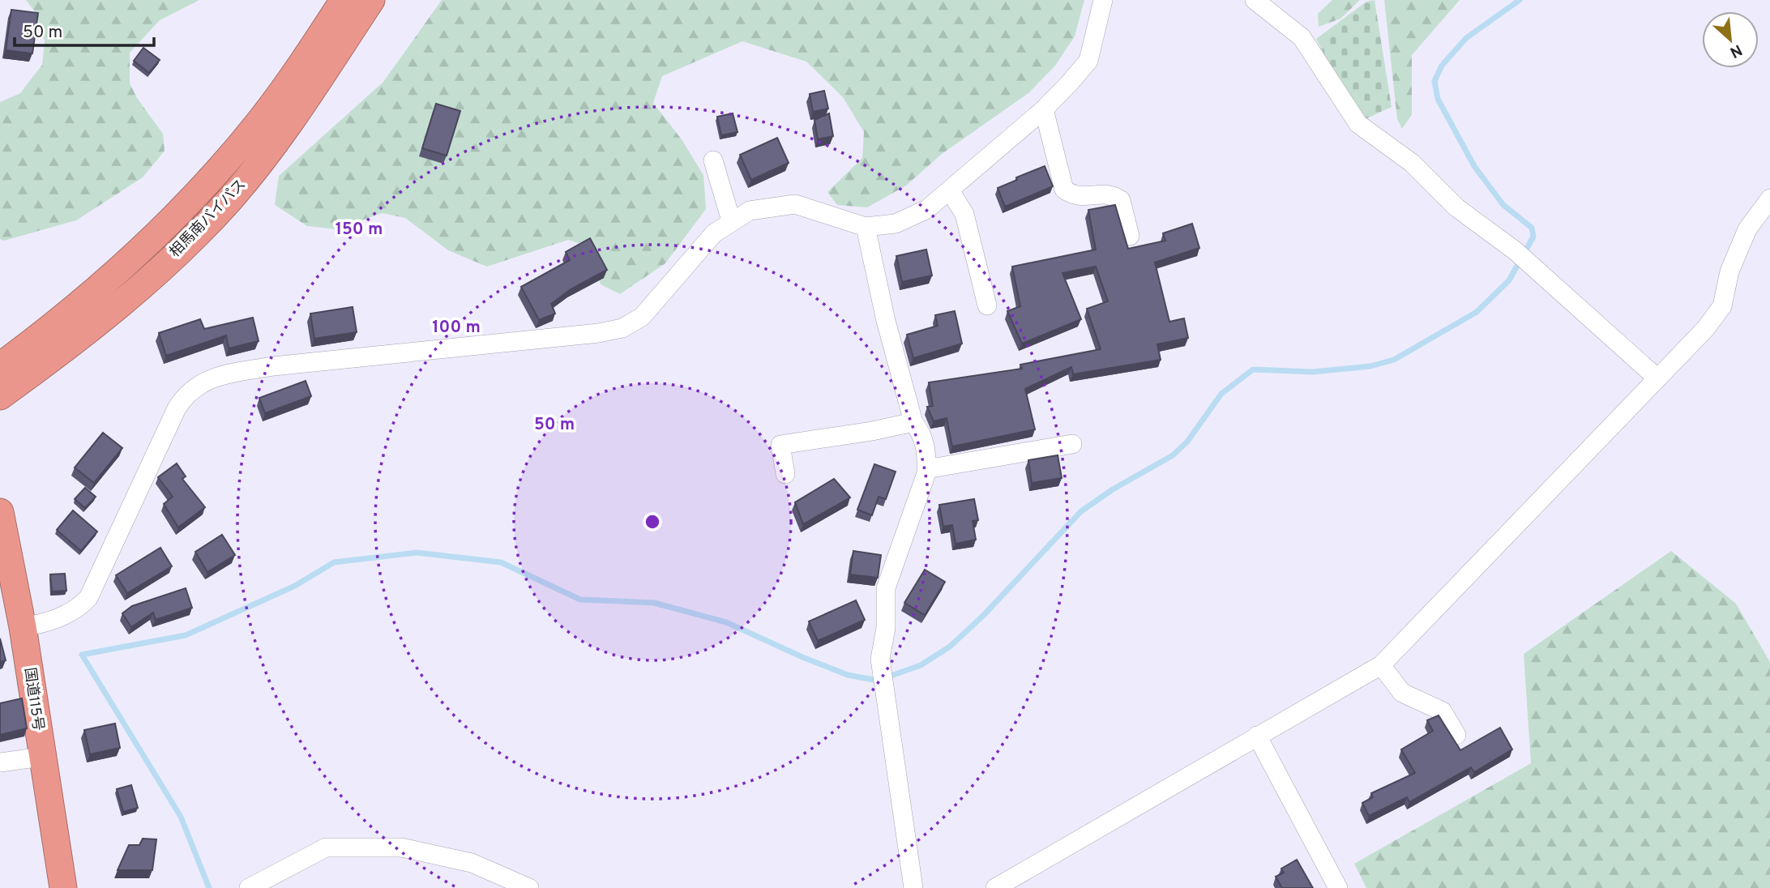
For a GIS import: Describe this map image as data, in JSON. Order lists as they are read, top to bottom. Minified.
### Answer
{"streets":{"highway":["相馬南バイパス","国道115号"]},"scale_bar":"50 m","north":"bottom right","rings":["150 m","100 m","50 m"]}
